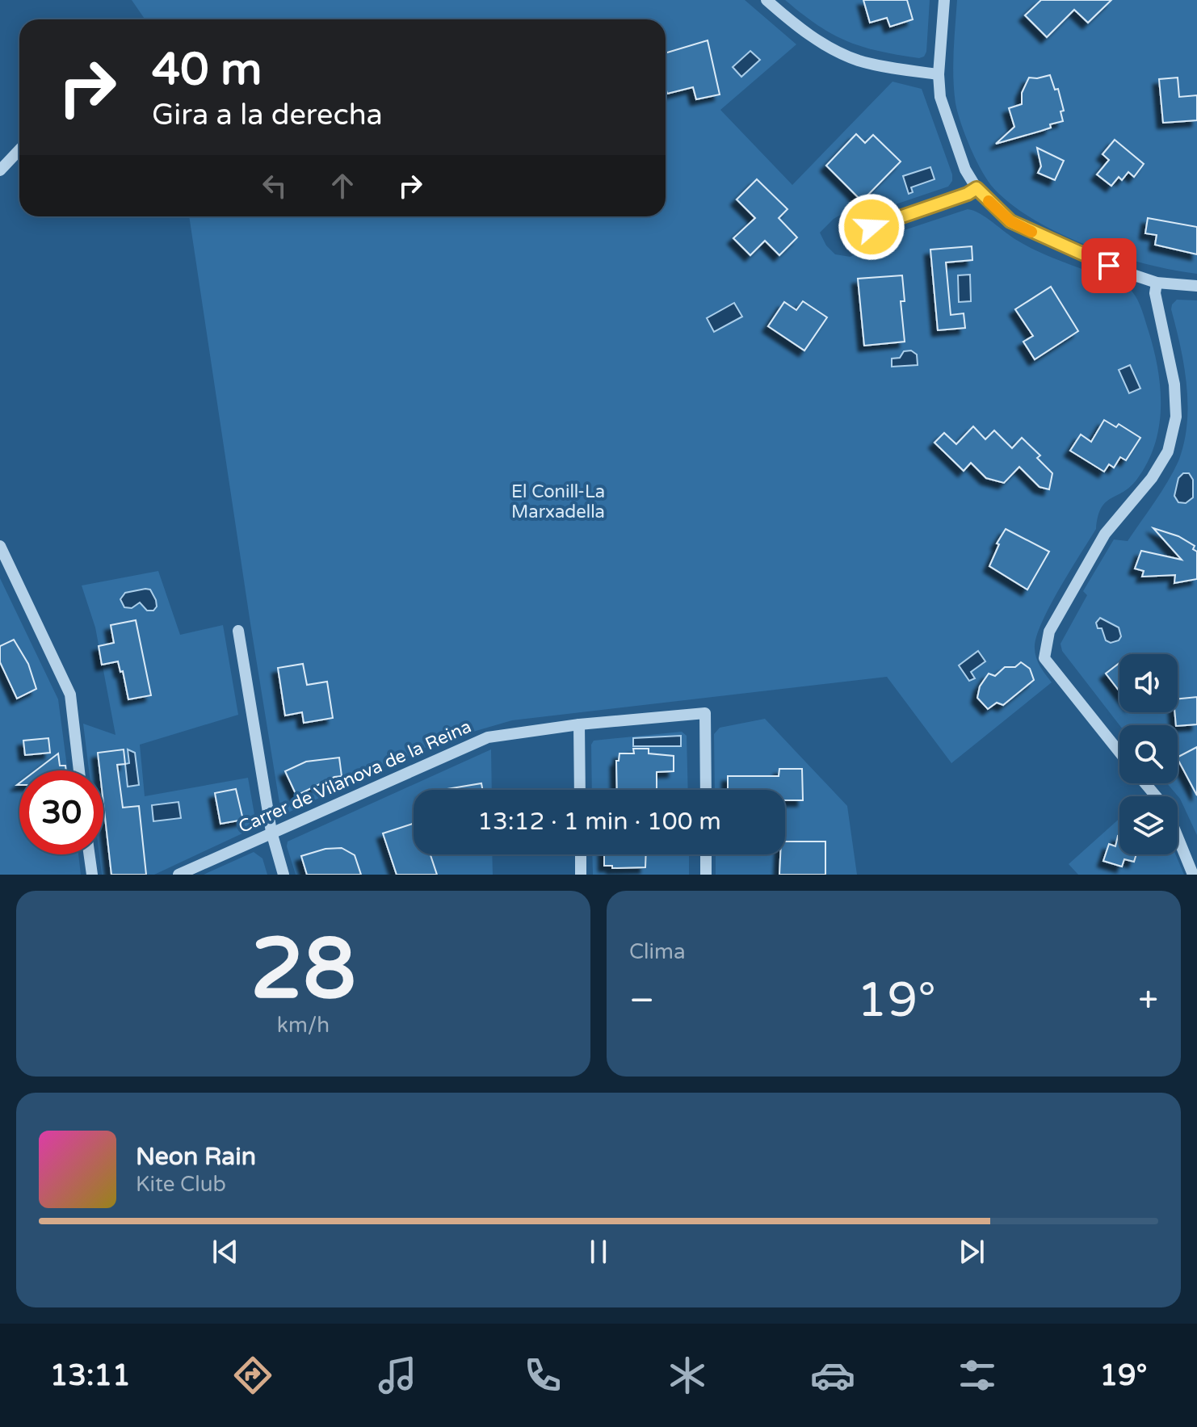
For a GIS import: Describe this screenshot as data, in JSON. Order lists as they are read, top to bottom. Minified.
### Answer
{"streets":{"street":["Carrer de Vilanova de la Reina"]},"parks":["El Conill-La Marxadella"],"page":{"turn":["40 m","Gira a la derecha"],"limit":"30","trip":"13:12 · 1 min · 100 m","tile":[["28","km/h"],"Clima"],"heat":["−","19°","+"],"song":["Neon Rain","Kite Club"],"tabs":["13:11","19°"]}}
